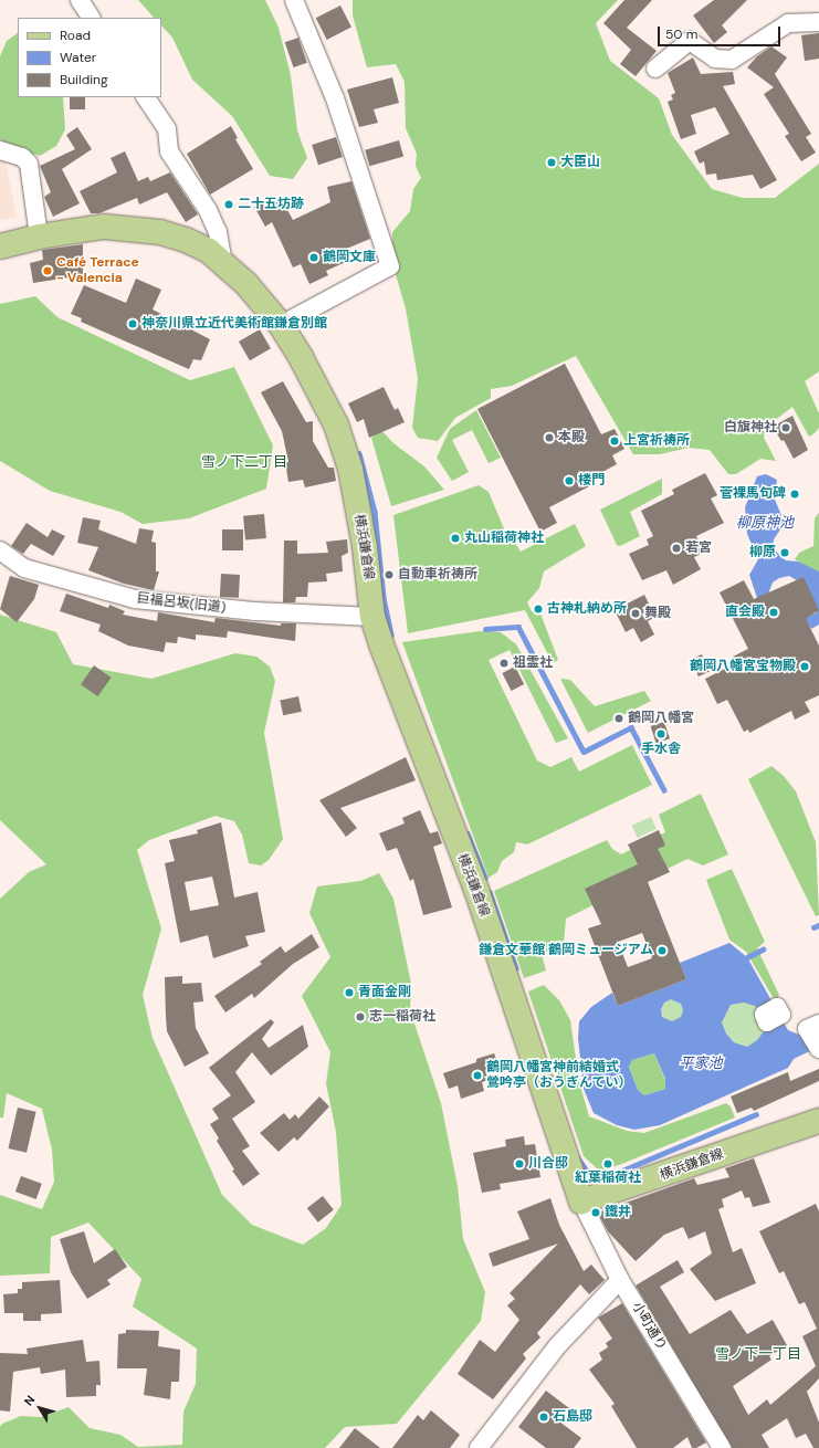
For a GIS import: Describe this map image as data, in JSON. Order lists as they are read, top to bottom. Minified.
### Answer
{"streets":{"main road":["横浜鎌倉線"],"street":["巨福呂坂(旧道)","小町通り"]},"crossings":[["横浜鎌倉線","巨福呂坂(旧道)"],["横浜鎌倉線","小町通り"]],"districts":["雪ノ下二丁目","雪ノ下一丁目"],"water":["柳原神池","平家池"],"places":["大臣山","二十五坊跡","鶴岡文庫","Café Terrace - Valencia","神奈川県立近代美術館鎌倉別館","白旗神社","本殿","上宮祈祷所","楼門","菅裸馬句碑","丸山稲荷神社","若宮","柳原","自動車祈祷所","古神札納め所","直会殿","舞殿","祖霊社","鶴岡八幡宮宝物殿","鶴岡八幡宮","手水舎","鎌倉文華館 鶴岡ミュージアム","青面金剛","志一稲荷社","鶴岡八幡宮神前結婚式 鶯吟亭（おうぎんてい）","川合邸","紅葉稲荷社","鐵井","石島邸"],"legend":["Road","Water","Building"],"scale_bar":"50 m","north":"top left"}
